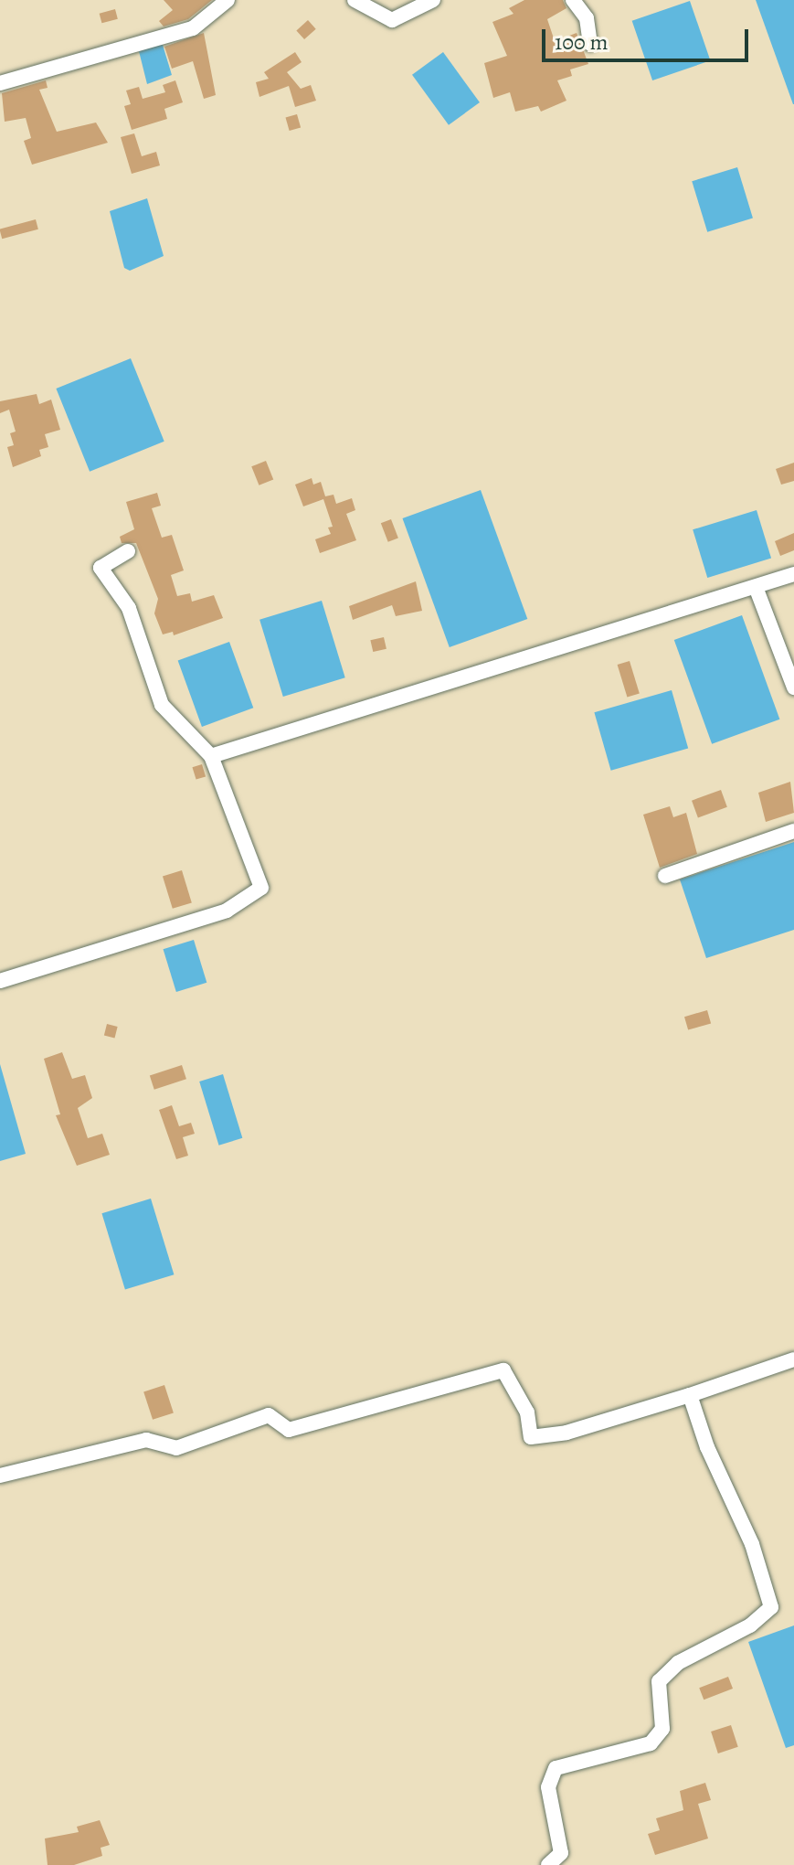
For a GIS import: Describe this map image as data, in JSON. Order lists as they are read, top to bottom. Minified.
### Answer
{"scale_bar":"100 m"}
